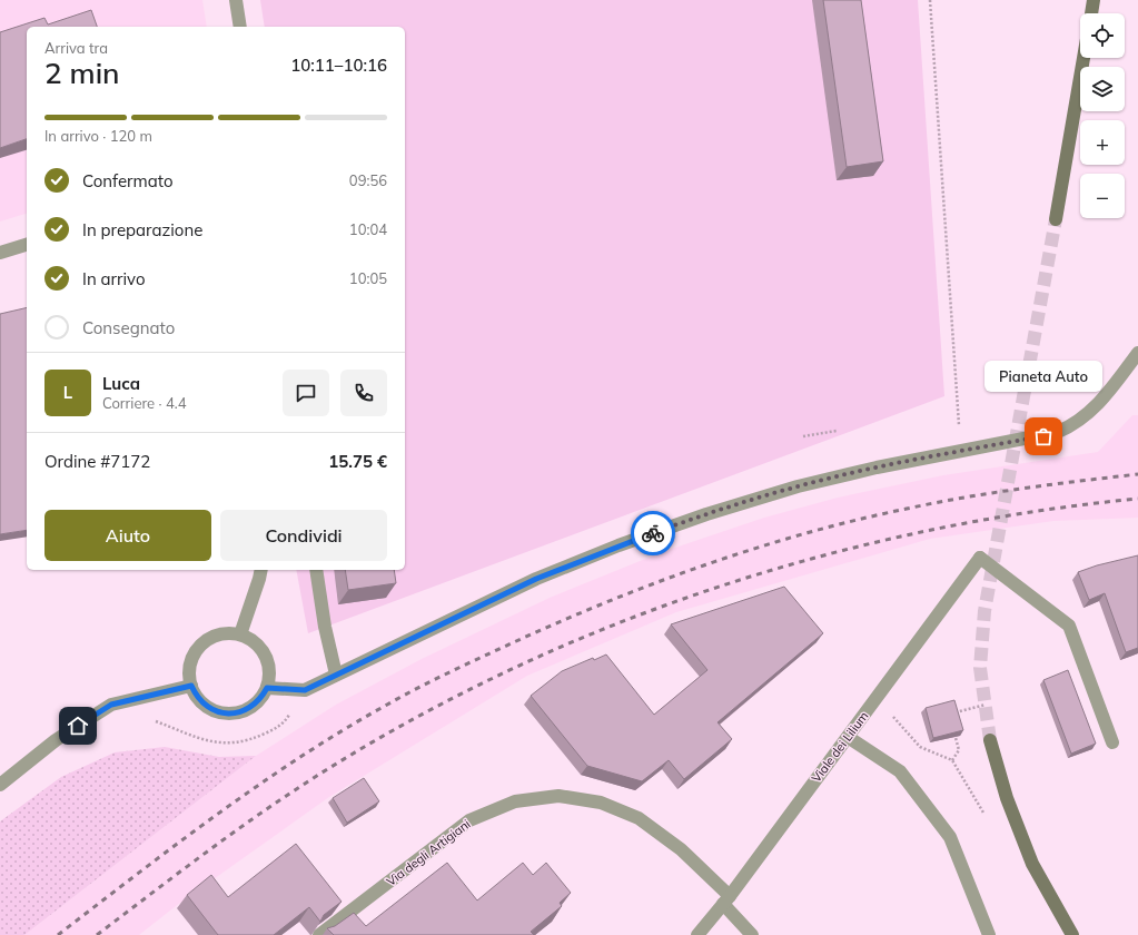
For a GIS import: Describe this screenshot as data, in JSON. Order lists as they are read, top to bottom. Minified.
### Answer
{"streets":{"street":["Viale dei Lilium","Via degli Artigiani"]},"crossings":[["Viale dei Lilium","Via degli Artigiani"]],"places":["Pianeta Auto"],"page":{"map_buttons":["+","−"],"heading":["2 min","Arriva tra","10:11–10:16"],"panel":["Luca","Corriere · 4.4","Ordine #7172","15.75 €"],"bar":"In arrivo · 120 m","list":[["Confermato","09:56"],["In preparazione","10:04"],["In arrivo","10:05"],"Consegnato"],"bubble":"Pianeta Auto","round":"L","buttons":["Aiuto","Condividi"]}}
